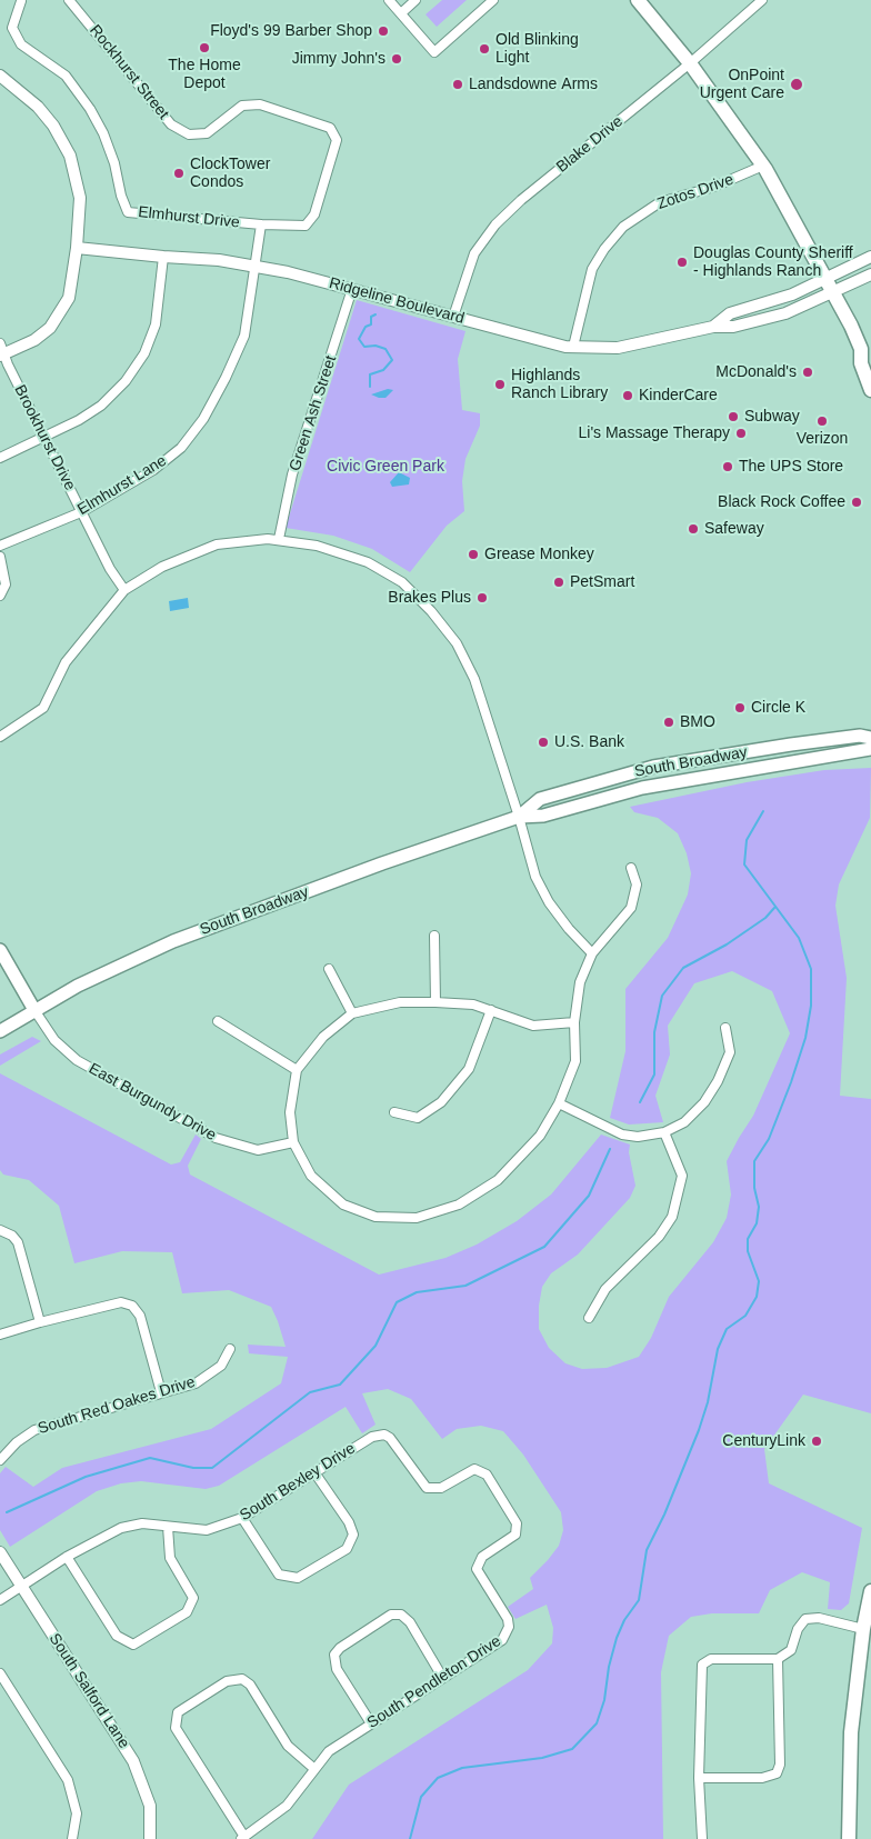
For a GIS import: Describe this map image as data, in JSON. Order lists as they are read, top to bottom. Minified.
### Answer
{"streets":{"main road":["South Broadway"],"street":["Rockhurst Street","Blake Drive","Zotos Drive","Elmhurst Drive","Ridgeline Boulevard","Green Ash Street","Brookhurst Drive","Elmhurst Lane","East Burgundy Drive","South Red Oakes Drive","South Bexley Drive","South Pendleton Drive","South Salford Lane"]},"crossings":[["Rockhurst Street","Elmhurst Drive"],["Blake Drive","Ridgeline Boulevard"],["Zotos Drive","Ridgeline Boulevard"],["Elmhurst Drive","Ridgeline Boulevard"],["Elmhurst Drive","Elmhurst Lane"],["Ridgeline Boulevard","Green Ash Street"],["Ridgeline Boulevard","Elmhurst Lane"],["Brookhurst Drive","Elmhurst Lane"],["South Broadway","East Burgundy Drive"],["South Bexley Drive","South Pendleton Drive"],["South Bexley Drive","South Salford Lane"]],"parks":["Civic Green Park"],"places":["Floyd's 99 Barber Shop","The Home Depot","Old Blinking Light","Jimmy John's","Landsdowne Arms","OnPoint Urgent Care","ClockTower Condos","Douglas County Sheriff - Highlands Ranch","McDonald's","Highlands Ranch Library","KinderCare","Subway","Verizon","Li's Massage Therapy","The UPS Store","Black Rock Coffee","Safeway","Grease Monkey","PetSmart","Brakes Plus","Circle K","BMO","U.S. Bank","CenturyLink"]}
